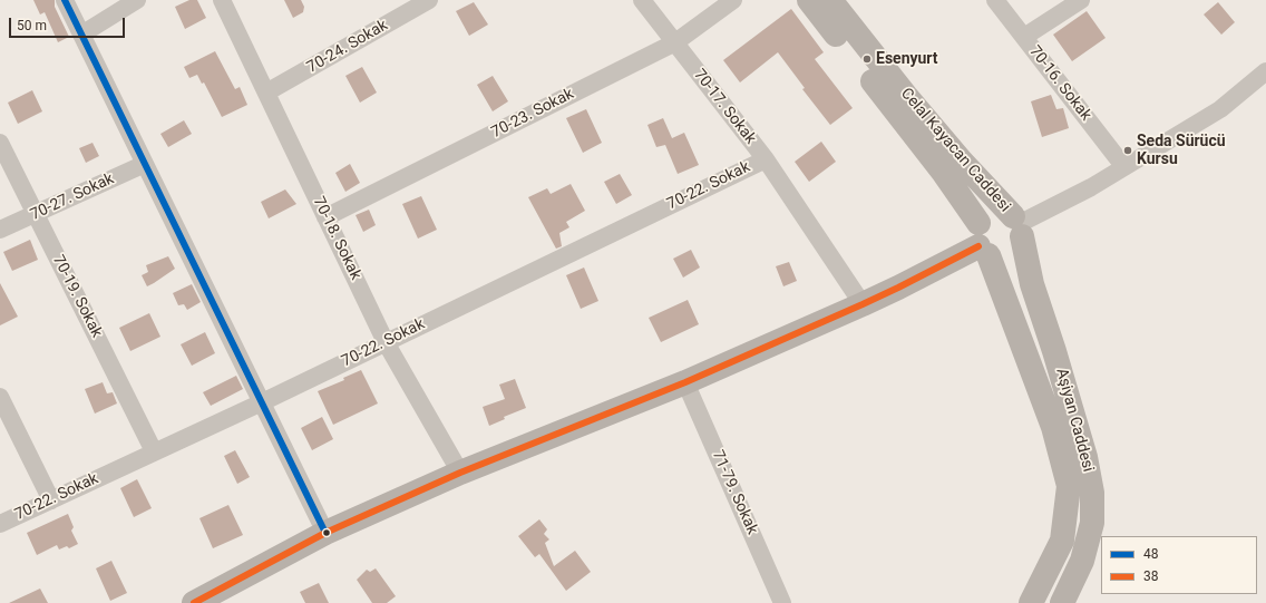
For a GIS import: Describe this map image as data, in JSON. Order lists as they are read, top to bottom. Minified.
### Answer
{"streets":{"street":["70-24. Sokak","70-16. Sokak","70-17. Sokak","70-23. Sokak","Celal Kayacan Caddesi","70-22. Sokak","70-27. Sokak","70-18. Sokak","70-19. Sokak","Aşiyan Caddesi","71-79. Sokak"]},"crossings":[["70-24. Sokak","70-18. Sokak"],["70-17. Sokak","70-23. Sokak"],["70-17. Sokak","70-22. Sokak"],["70-23. Sokak","70-18. Sokak"],["Celal Kayacan Caddesi","Aşiyan Caddesi"],["70-22. Sokak","70-18. Sokak"],["70-22. Sokak","70-19. Sokak"],["70-27. Sokak","70-19. Sokak"]],"places":["Esenyurt","Seda Sürücü Kursu"],"lines":["transit line 48","transit line 38"],"legend":["48","38"],"scale_bar":"50 m"}
